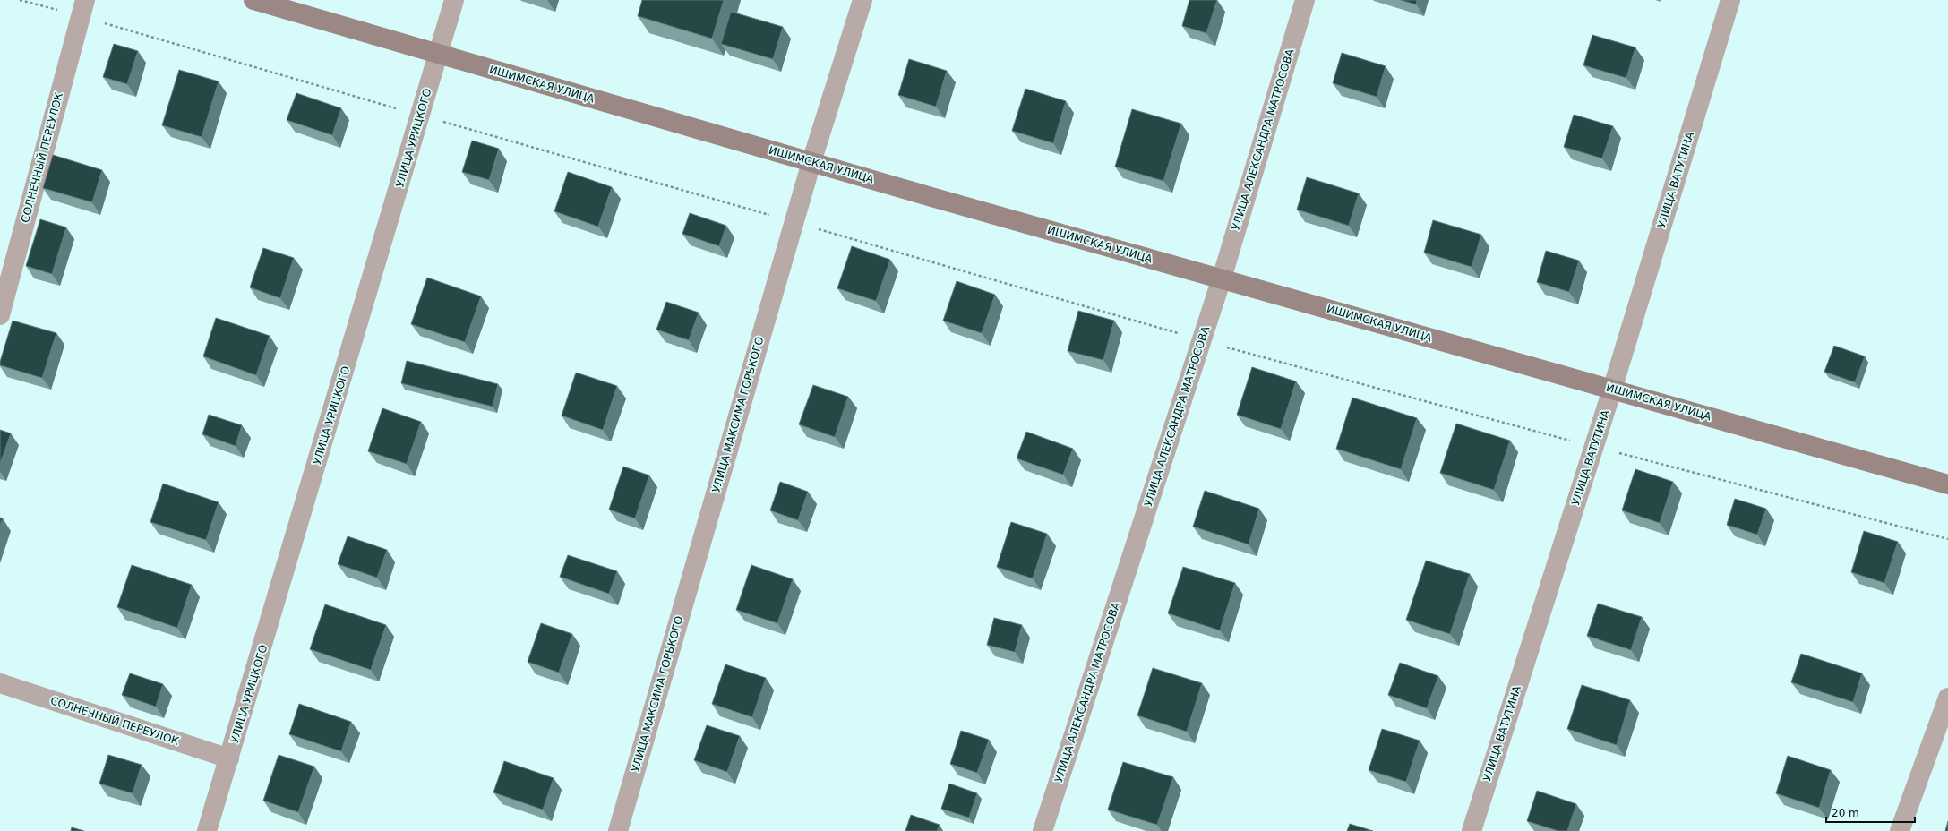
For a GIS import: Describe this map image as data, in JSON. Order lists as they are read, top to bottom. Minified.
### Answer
{"streets":{"main road":["ИШИМСКАЯ УЛИЦА"],"street":["УЛИЦА УРИЦКОГО","УЛИЦА АЛЕКСАНДРА МАТРОСОВА","СОЛНЕЧНЫЙ ПЕРЕУЛОК","УЛИЦА ВАТУТИНА","УЛИЦА МАКСИМА ГОРЬКОГО"]},"crossings":[["ИШИМСКАЯ УЛИЦА","УЛИЦА УРИЦКОГО"],["ИШИМСКАЯ УЛИЦА","УЛИЦА АЛЕКСАНДРА МАТРОСОВА"],["ИШИМСКАЯ УЛИЦА","УЛИЦА ВАТУТИНА"],["ИШИМСКАЯ УЛИЦА","УЛИЦА МАКСИМА ГОРЬКОГО"],["УЛИЦА УРИЦКОГО","СОЛНЕЧНЫЙ ПЕРЕУЛОК"]],"scale_bar":"20 m"}
